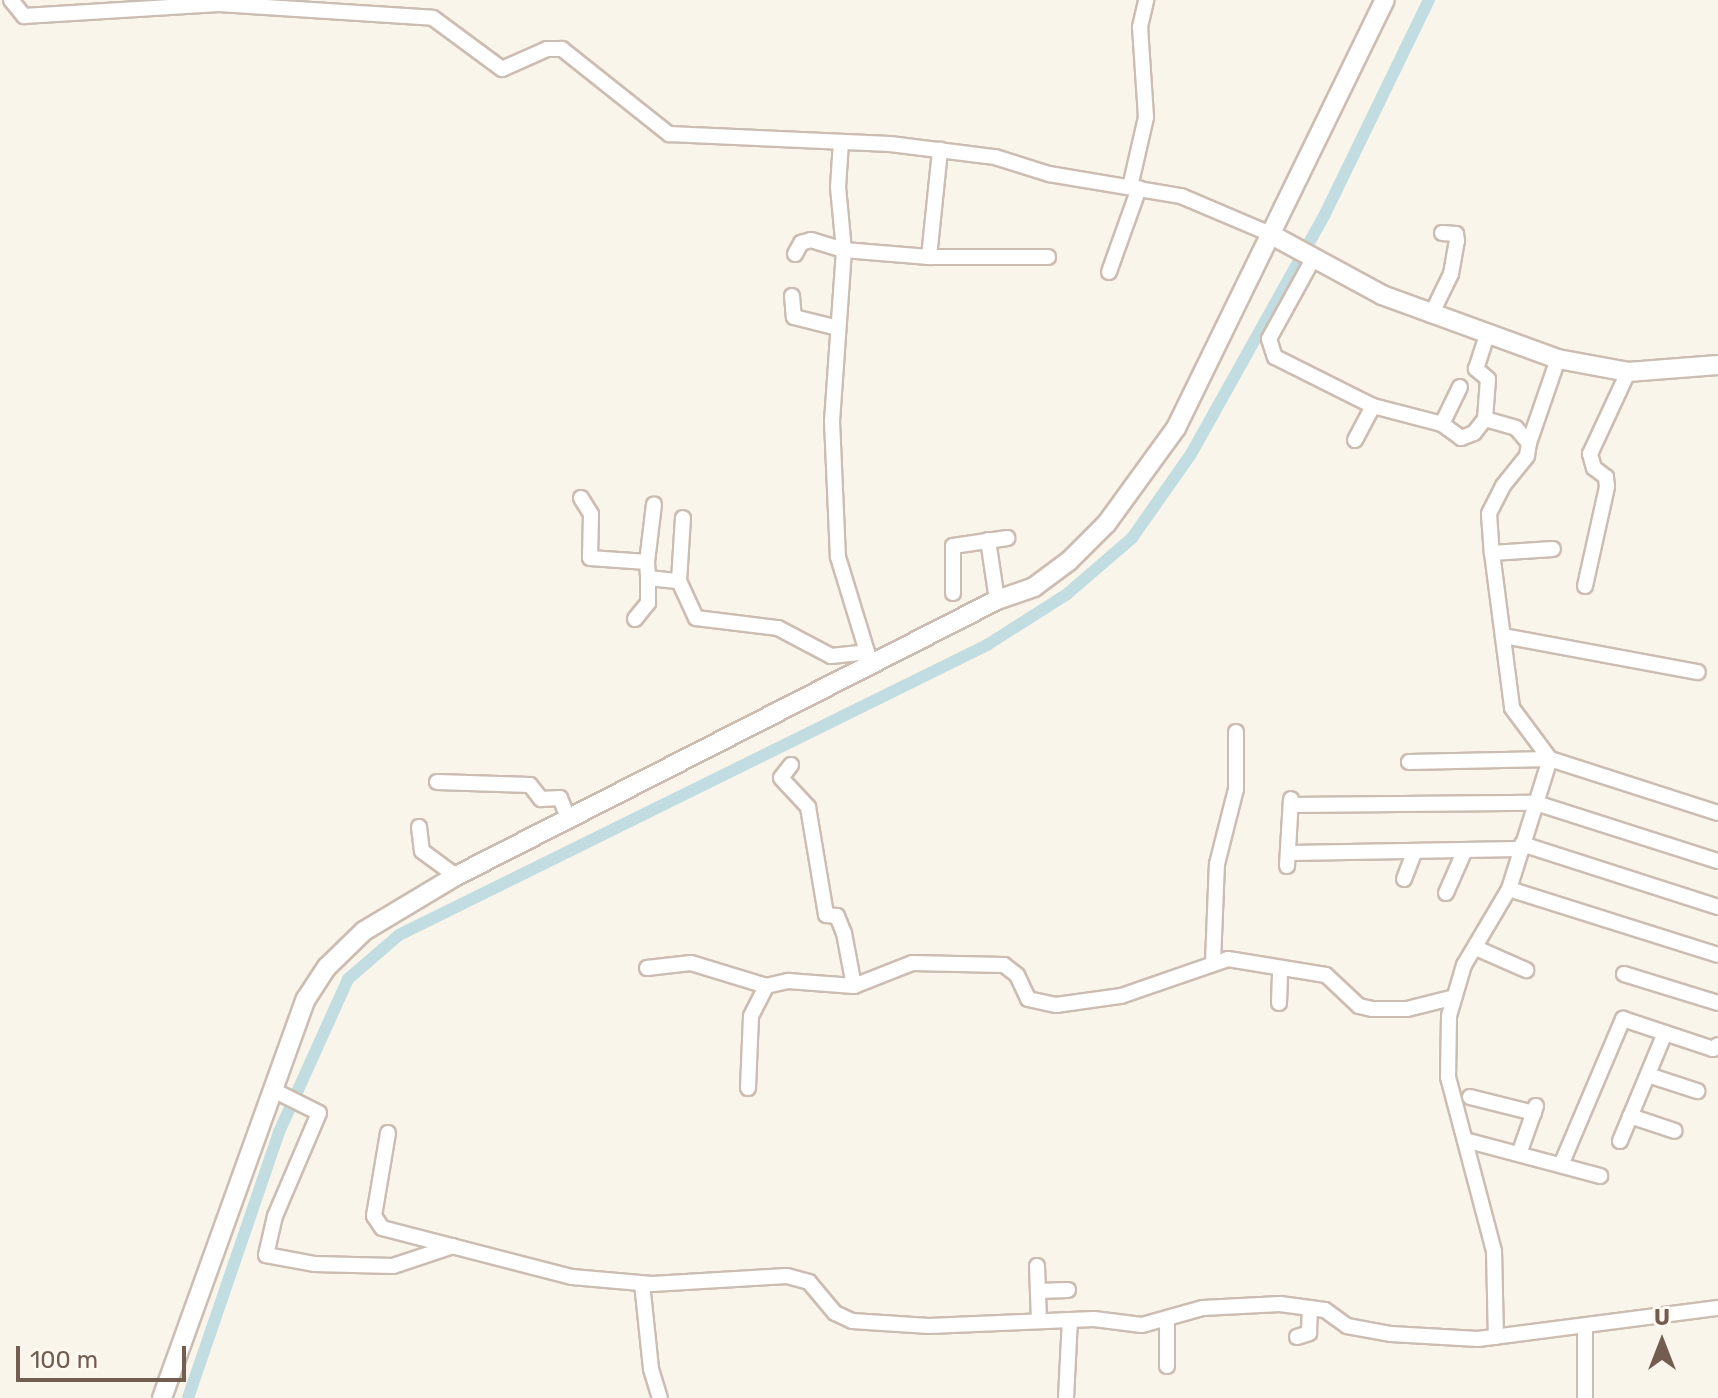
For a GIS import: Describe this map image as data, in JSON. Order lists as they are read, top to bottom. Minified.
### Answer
{"scale_bar":"100 m","north":"top"}
